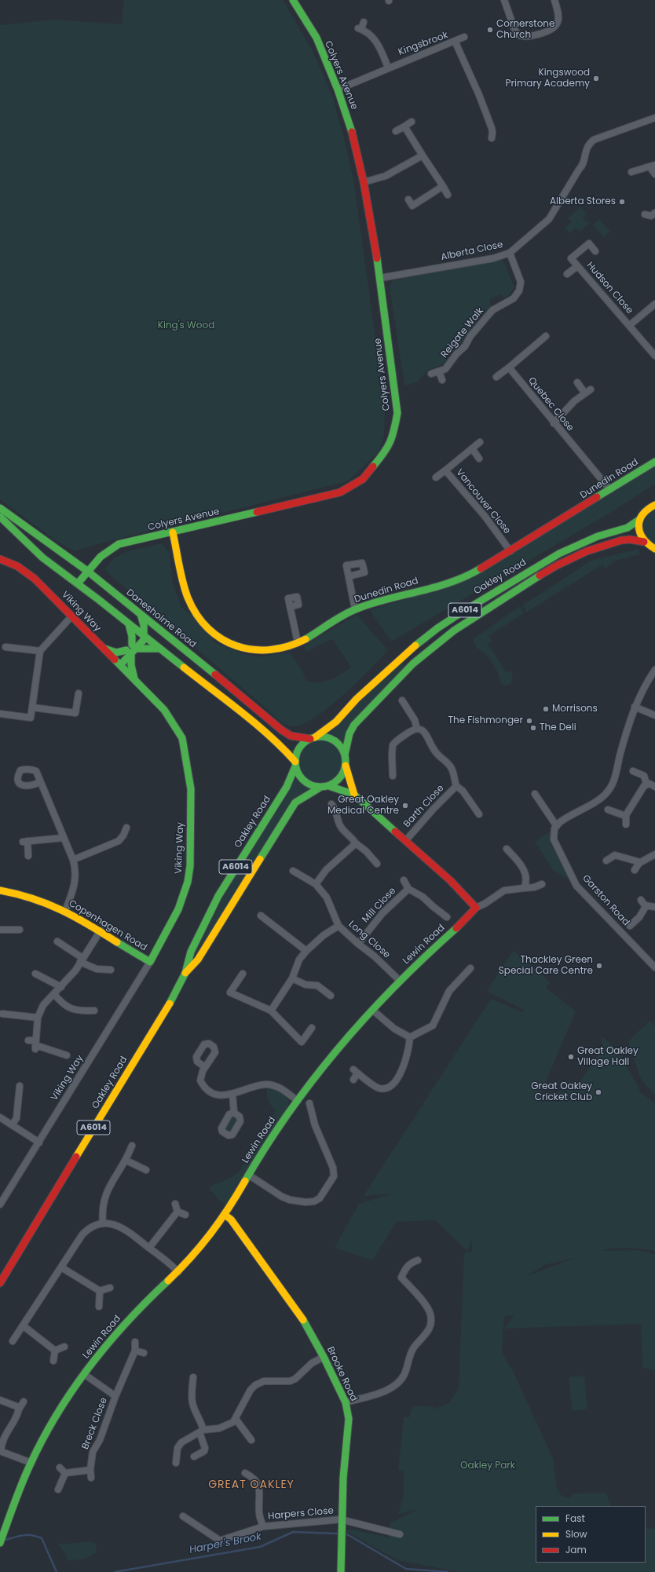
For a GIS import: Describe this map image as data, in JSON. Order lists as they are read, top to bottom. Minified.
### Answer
{"streets":{"street":["Kingsbrook","Colyers Avenue","Alberta Close","Hudson Close","Reigate Walk","Quebec Close","Dunedin Road","Vancouver Close","Oakley Road","A6014","Viking Way","Danesholme Road","Barth Close","Garston Road","Mill Close","Copenhagen Road","Long Close","Lewin Road","Brooke Road","Breck Close","Harpers Close"]},"crossings":[["Kingsbrook","Colyers Avenue"],["Colyers Avenue","Alberta Close"],["Colyers Avenue","Dunedin Road"],["Colyers Avenue","Danesholme Road"],["Alberta Close","Reigate Walk"],["Quebec Close","Dunedin Road"],["Dunedin Road","Vancouver Close"],["Oakley Road","Danesholme Road"],["Viking Way","Copenhagen Road"],["Mill Close","Long Close"],["Long Close","Lewin Road"],["Lewin Road","Brooke Road"],["Lewin Road","Breck Close"],["Brooke Road","Harpers Close"]],"districts":["GREAT OAKLEY"],"water":["Harper's Brook"],"parks":["King's Wood","Oakley Park"],"places":["Cornerstone Church","Kingswood Primary Academy","Alberta Stores","Morrisons","The Fishmonger","The Deli","Great Oakley Medical Centre","Thackley Green Special Care Centre","Great Oakley Village Hall","Great Oakley Cricket Club"],"legend":["Fast","Slow","Jam"]}
